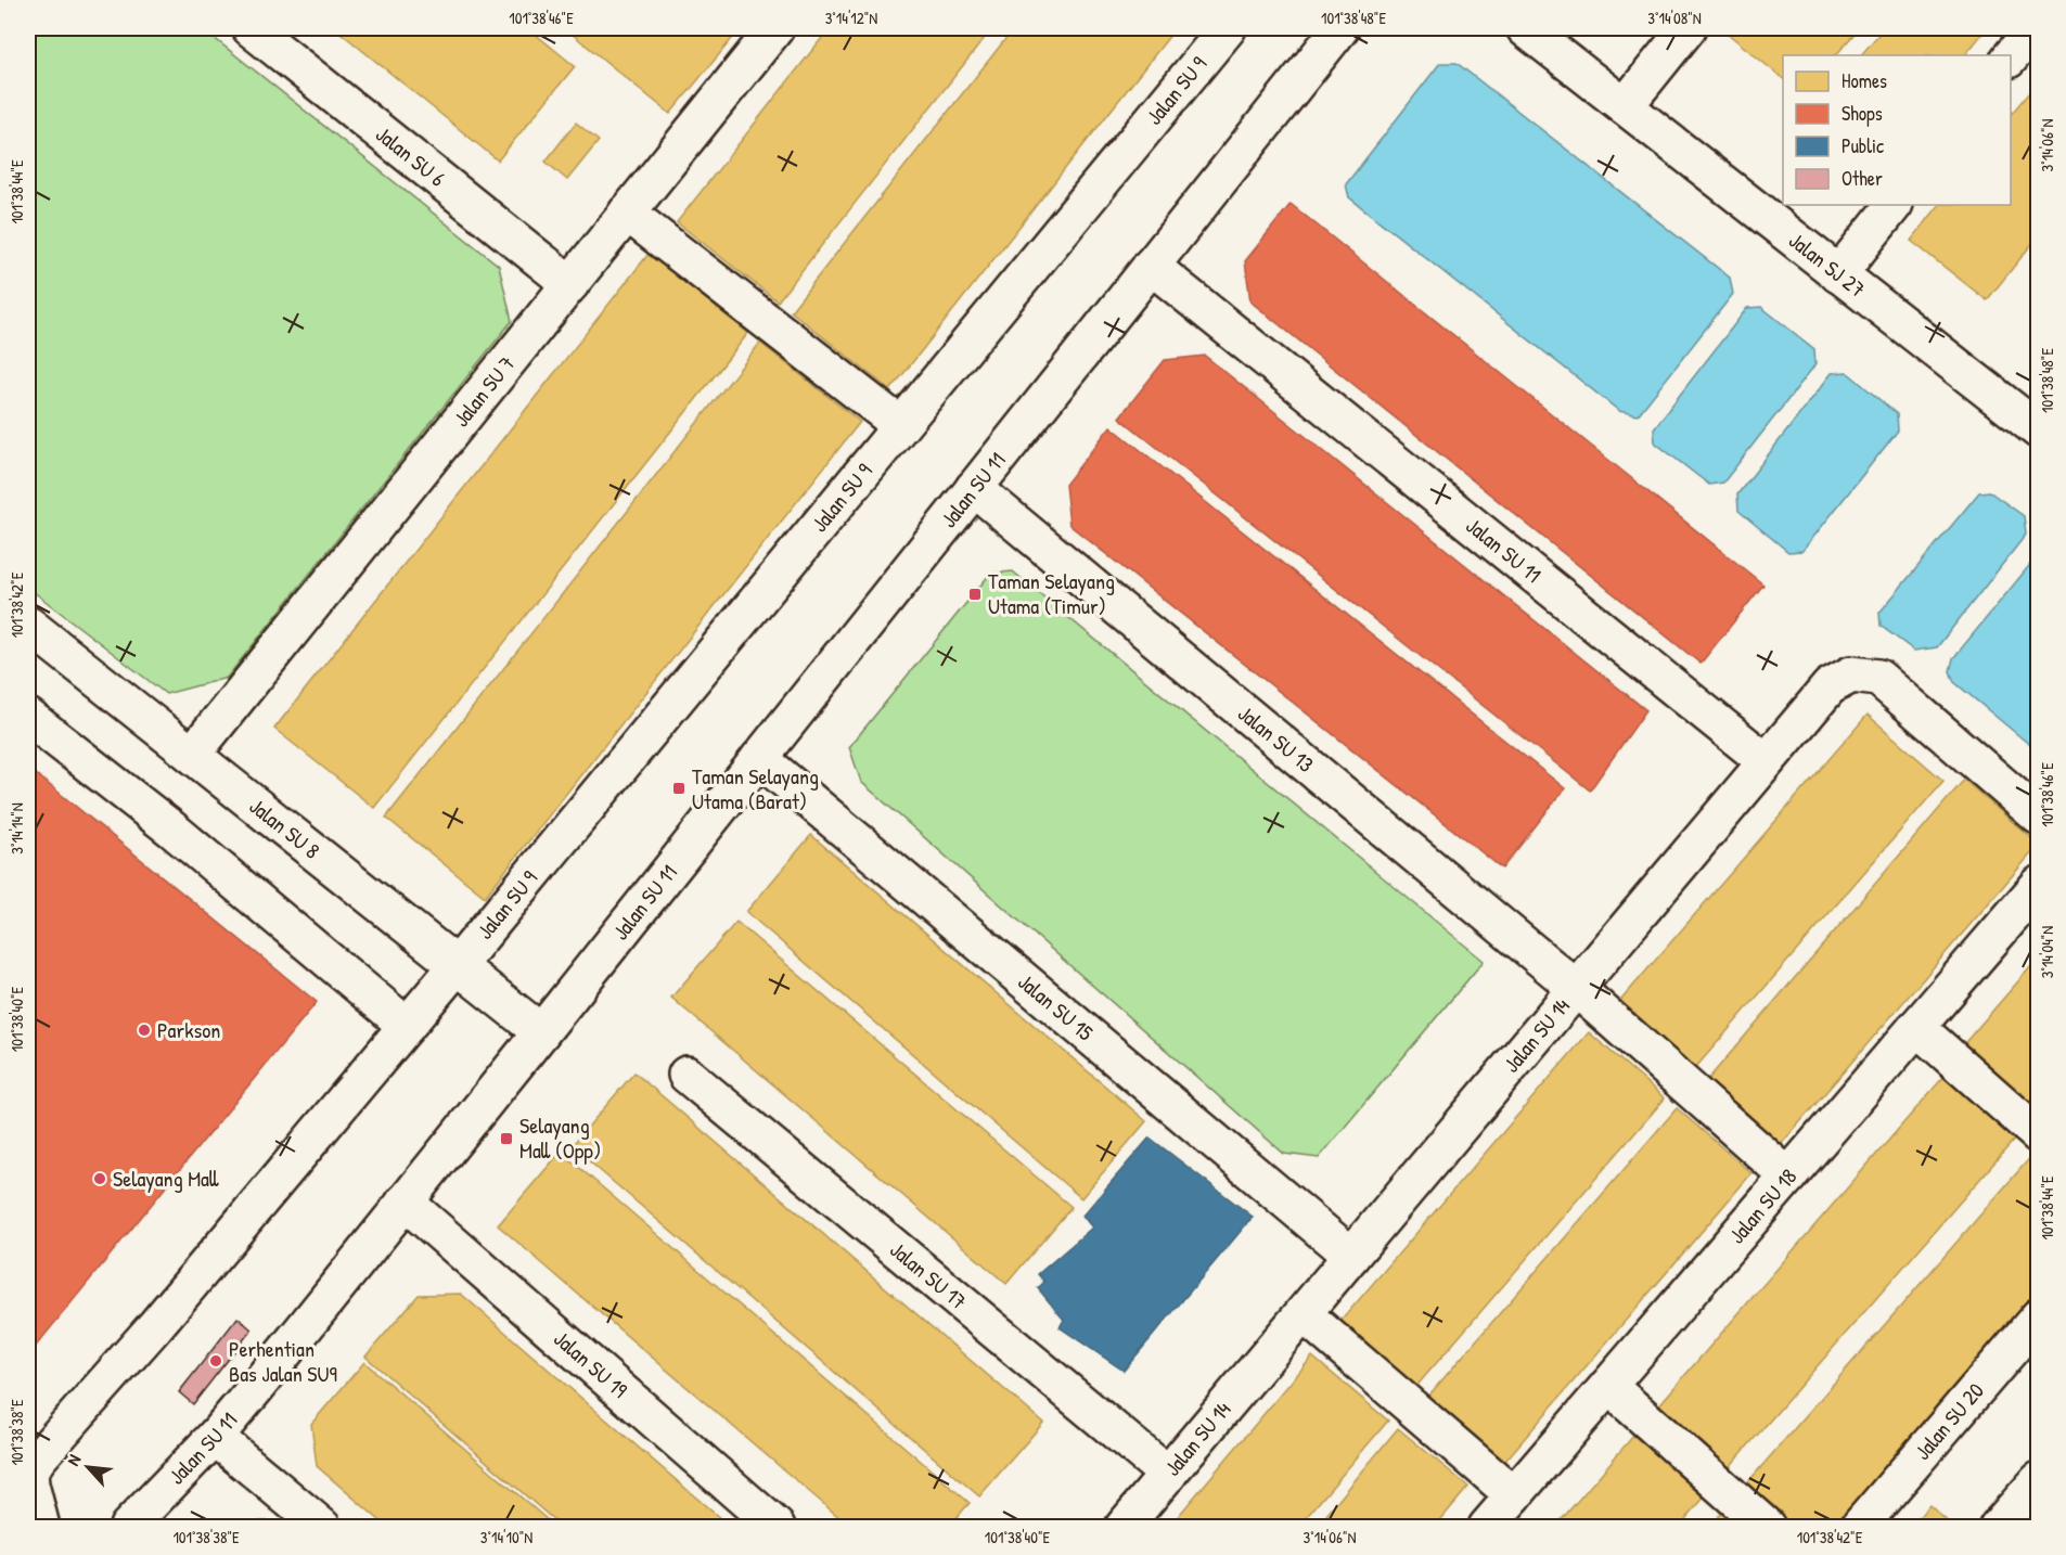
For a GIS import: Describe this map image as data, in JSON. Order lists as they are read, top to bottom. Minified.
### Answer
{"streets":{"street":["Jalan SU 9","Jalan SU 6","Jalan SJ 27","Jalan SU 7","Jalan SU 11","Jalan SU 13","Jalan SU 8","Jalan SU 15","Jalan SU 14","Jalan SU 18","Jalan SU 17","Jalan SU 19","Jalan SU 20"]},"crossings":[["Jalan SU 9","Jalan SU 8"],["Jalan SU 6","Jalan SU 7"],["Jalan SU 7","Jalan SU 8"],["Jalan SU 11","Jalan SU 13"],["Jalan SU 11","Jalan SU 8"],["Jalan SU 11","Jalan SU 15"],["Jalan SU 11","Jalan SU 14"],["Jalan SU 11","Jalan SU 19"],["Jalan SU 13","Jalan SU 14"],["Jalan SU 13","Jalan SU 18"],["Jalan SU 15","Jalan SU 14"],["Jalan SU 14","Jalan SU 17"]],"places":{"transit":["Taman Selayang Utama (Timur)","Taman Selayang Utama (Barat)","Selayang Mall (Opp)"],"other":["Parkson","Selayang Mall","Perhentian Bas Jalan SU9"]},"legend":["Homes","Shops","Public","Other"],"north":"top left","coordinates":["101°38'46\"E","3°14'12\"N","101°38'48\"E","3°14'08\"N","3°14'06\"N","101°38'44\"E","101°38'42\"E","3°14'14\"N","3°14'04\"N","101°38'40\"E","101°38'38\"E","3°14'10\"N"]}
